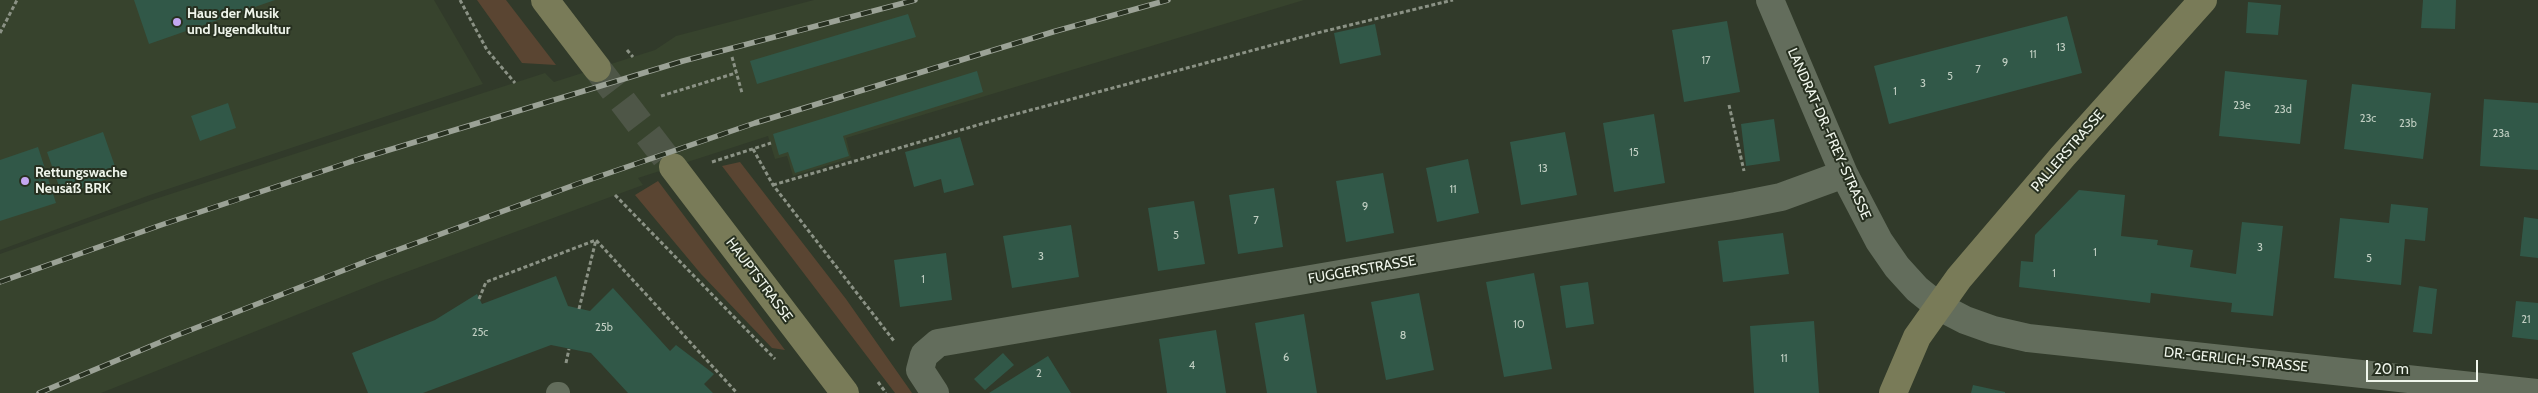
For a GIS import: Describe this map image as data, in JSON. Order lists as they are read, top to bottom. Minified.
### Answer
{"streets":{"street":["LANDRAT-DR.-FREY-STRASSE","PALLERSTRASSE","FUGGERSTRASSE","HAUPTSTRASSE","DR.-GERLICH-STRASSE"]},"crossings":[["LANDRAT-DR.-FREY-STRASSE","PALLERSTRASSE"],["LANDRAT-DR.-FREY-STRASSE","FUGGERSTRASSE"],["LANDRAT-DR.-FREY-STRASSE","DR.-GERLICH-STRASSE"],["PALLERSTRASSE","DR.-GERLICH-STRASSE"]],"places":["Haus der Musik und Jugendkultur","Rettungswache Neusäß BRK"],"house_numbers":["13","11","17","9","7","5","3","1","23e","23d","23c","23b","23a","15","13","11","9","7","5","3","1","3","5","1","1","21","10","25b","25c","8","6","11","4","2"],"scale_bar":"20 m"}
